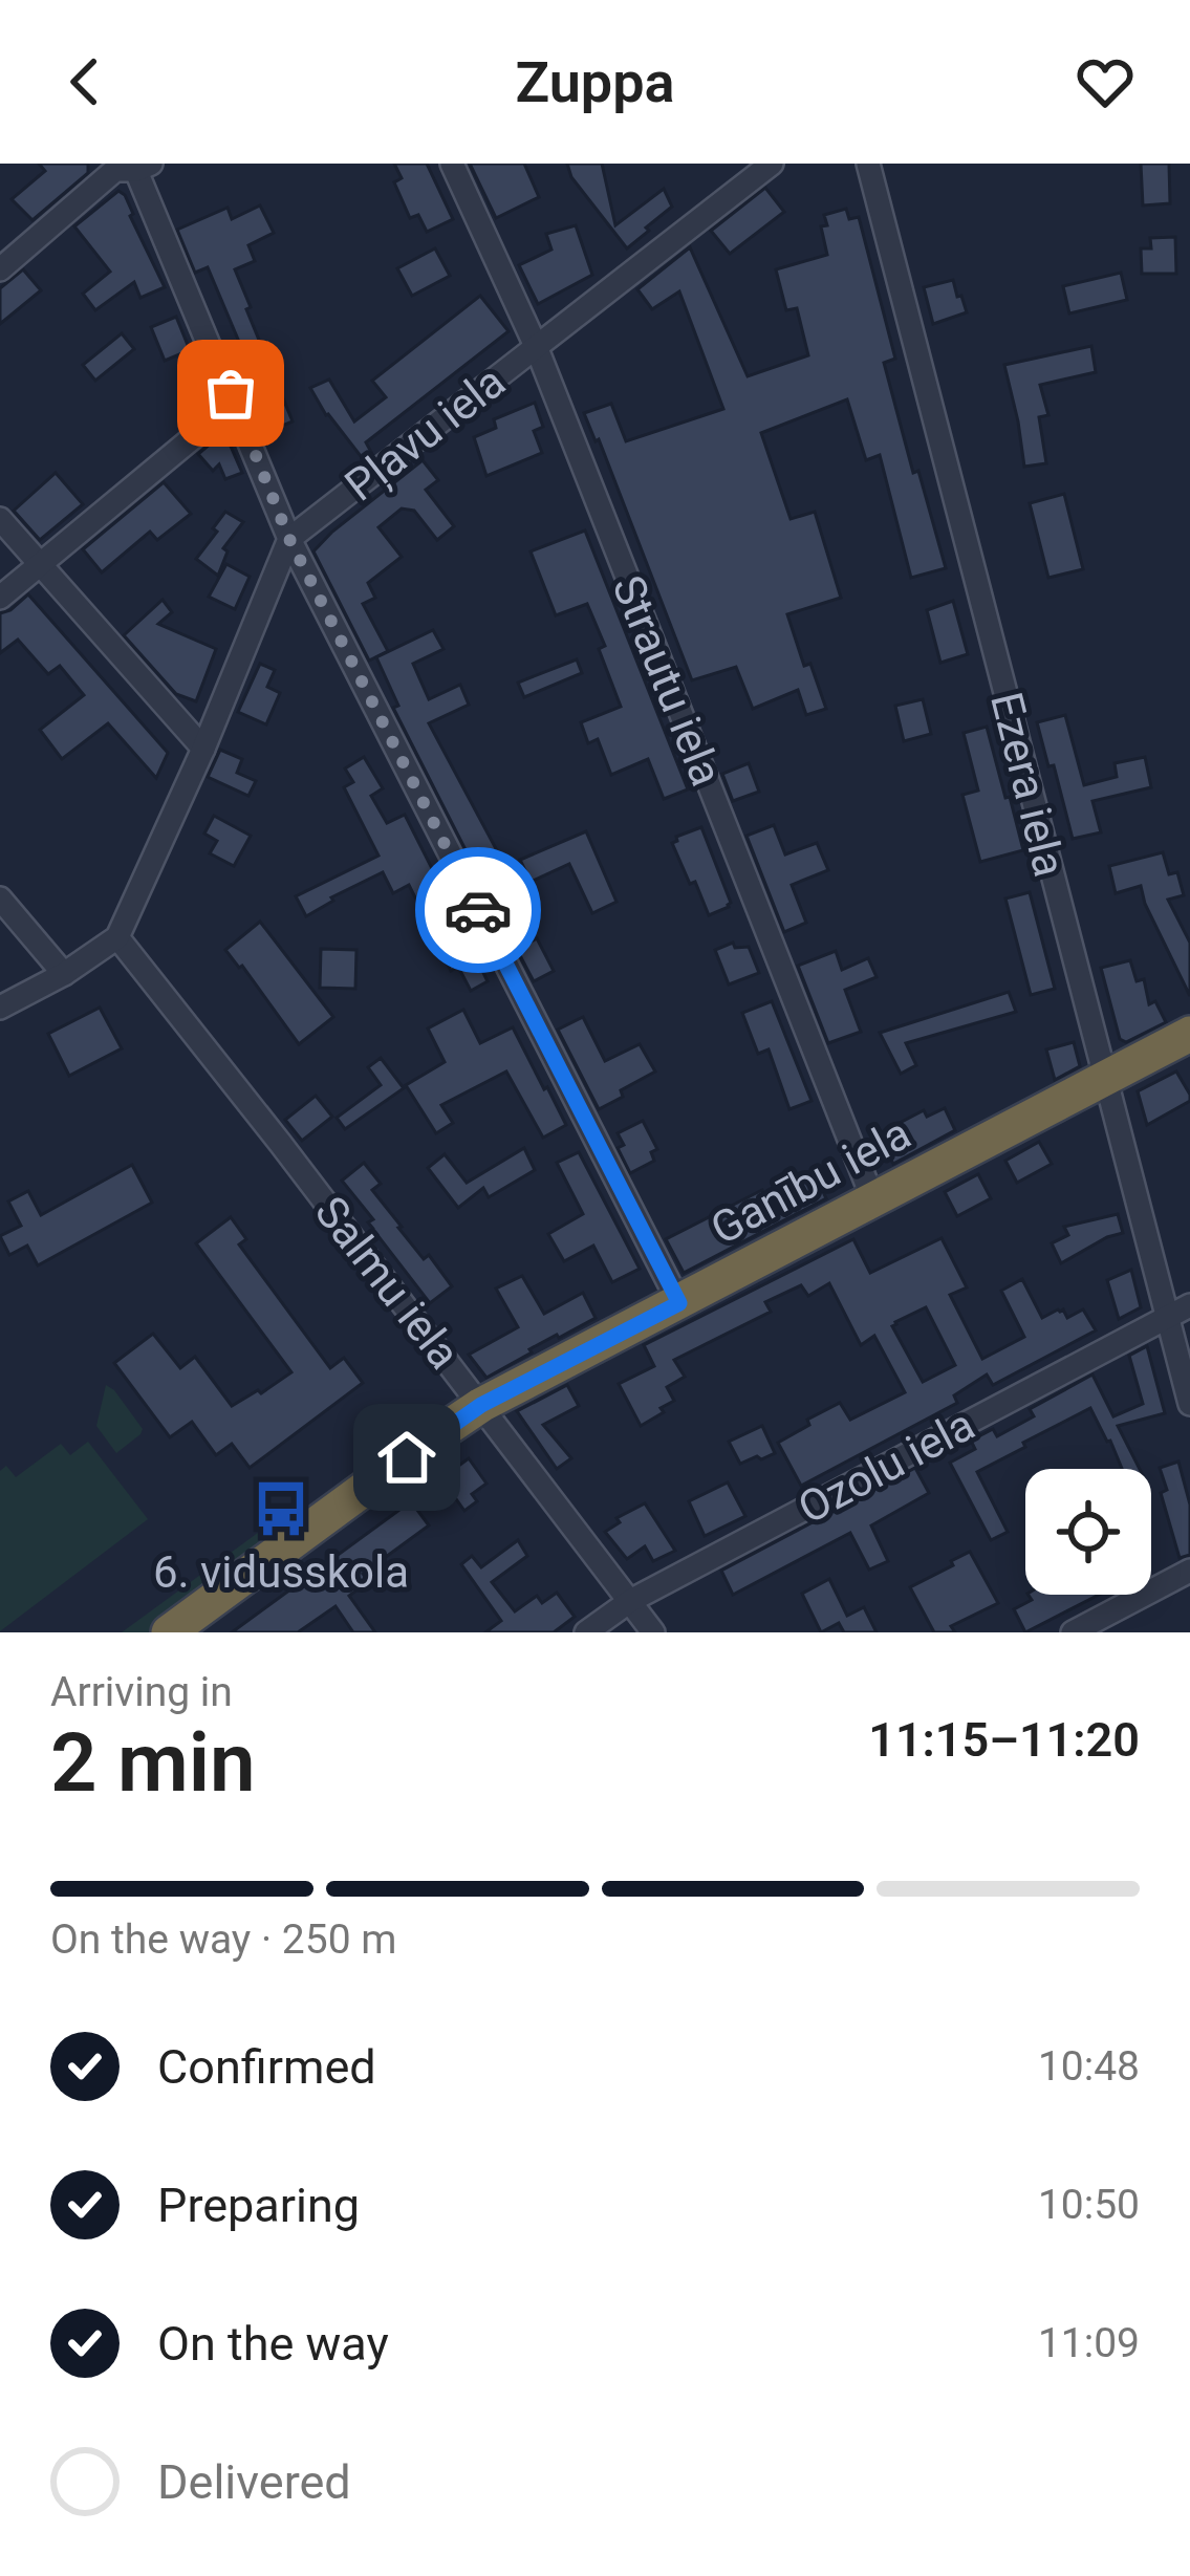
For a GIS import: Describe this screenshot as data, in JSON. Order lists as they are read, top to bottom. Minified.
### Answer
{"streets":{"highway":["Ganību iela"],"street":["Pļavu iela","Strautu iela","Ezera iela","Salmu iela","Ozolu iela"]},"crossings":[["Pļavu iela","Strautu iela"],["Pļavu iela","Salmu iela"],["Strautu iela","Ganību iela"],["Ezera iela","Ganību iela"],["Ezera iela","Ozolu iela"],["Ganību iela","Salmu iela"],["Salmu iela","Ozolu iela"]],"places":{"bus stop":["6. vidusskola"]},"page":{"header":"Zuppa","heading":["2 min","Arriving in","11:15–11:20"],"bar":"On the way · 250 m","list":[["Confirmed","10:48"],["Preparing","10:50"],["On the way","11:09"],"Delivered"]}}
